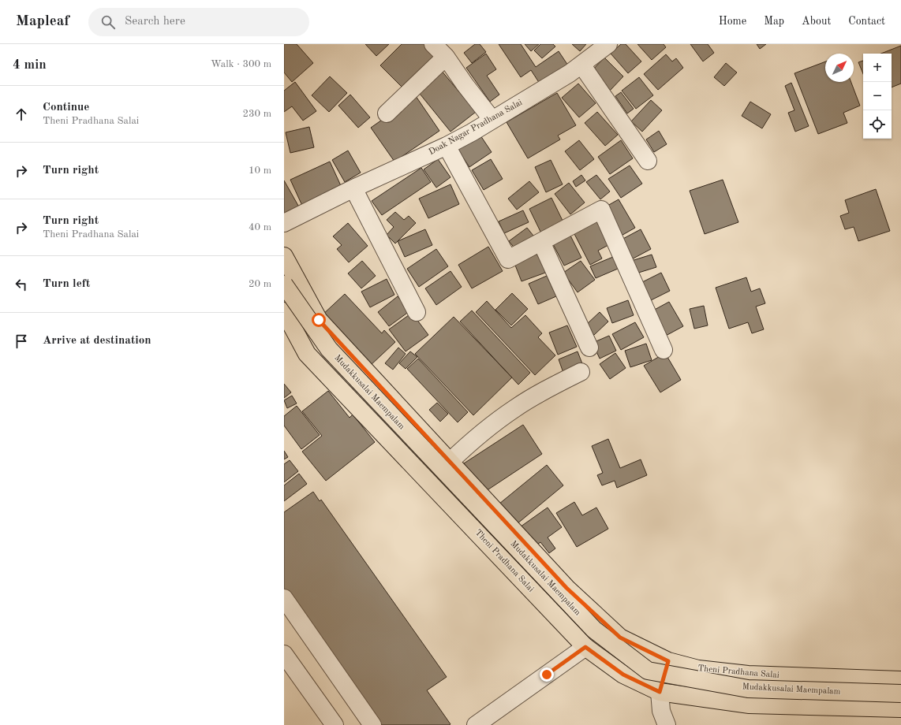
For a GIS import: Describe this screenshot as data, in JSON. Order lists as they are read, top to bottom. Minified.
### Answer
{"streets":{"main road":["Mudakkusalai Maempalam","Theni Pradhana Salai"],"street":["Doak Nagar Pradhana Salai"]},"north":"top right","page":{"header":"Mapleaf","search":"Search here","nav":["Home","Map","About","Contact"],"heading":["4 min","Walk · 300 m"],"map_buttons":["+","−"],"list":[["Continue","Theni Pradhana Salai","230 m"],["Turn right","10 m"],["Turn right","Theni Pradhana Salai","40 m"],["Turn left","20 m"],"Arrive at destination"]}}
